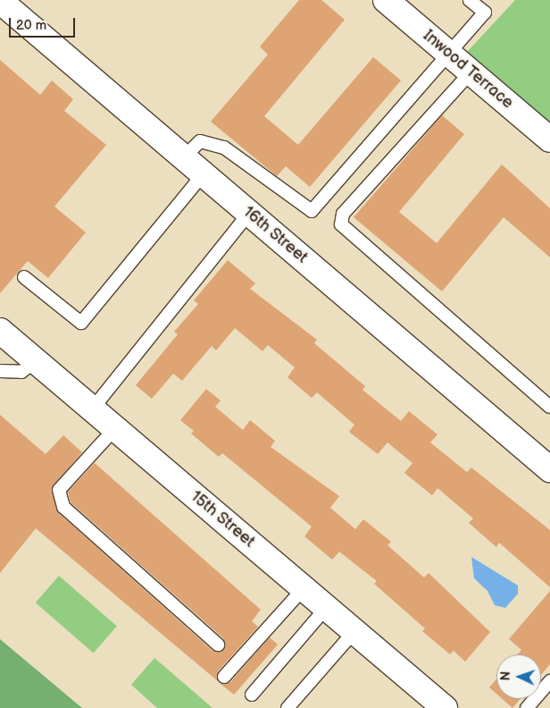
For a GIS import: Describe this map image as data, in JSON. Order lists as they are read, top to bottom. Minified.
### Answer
{"streets":{"street":["Inwood Terrace","16th Street","15th Street"]},"scale_bar":"20 m","north":"left"}
